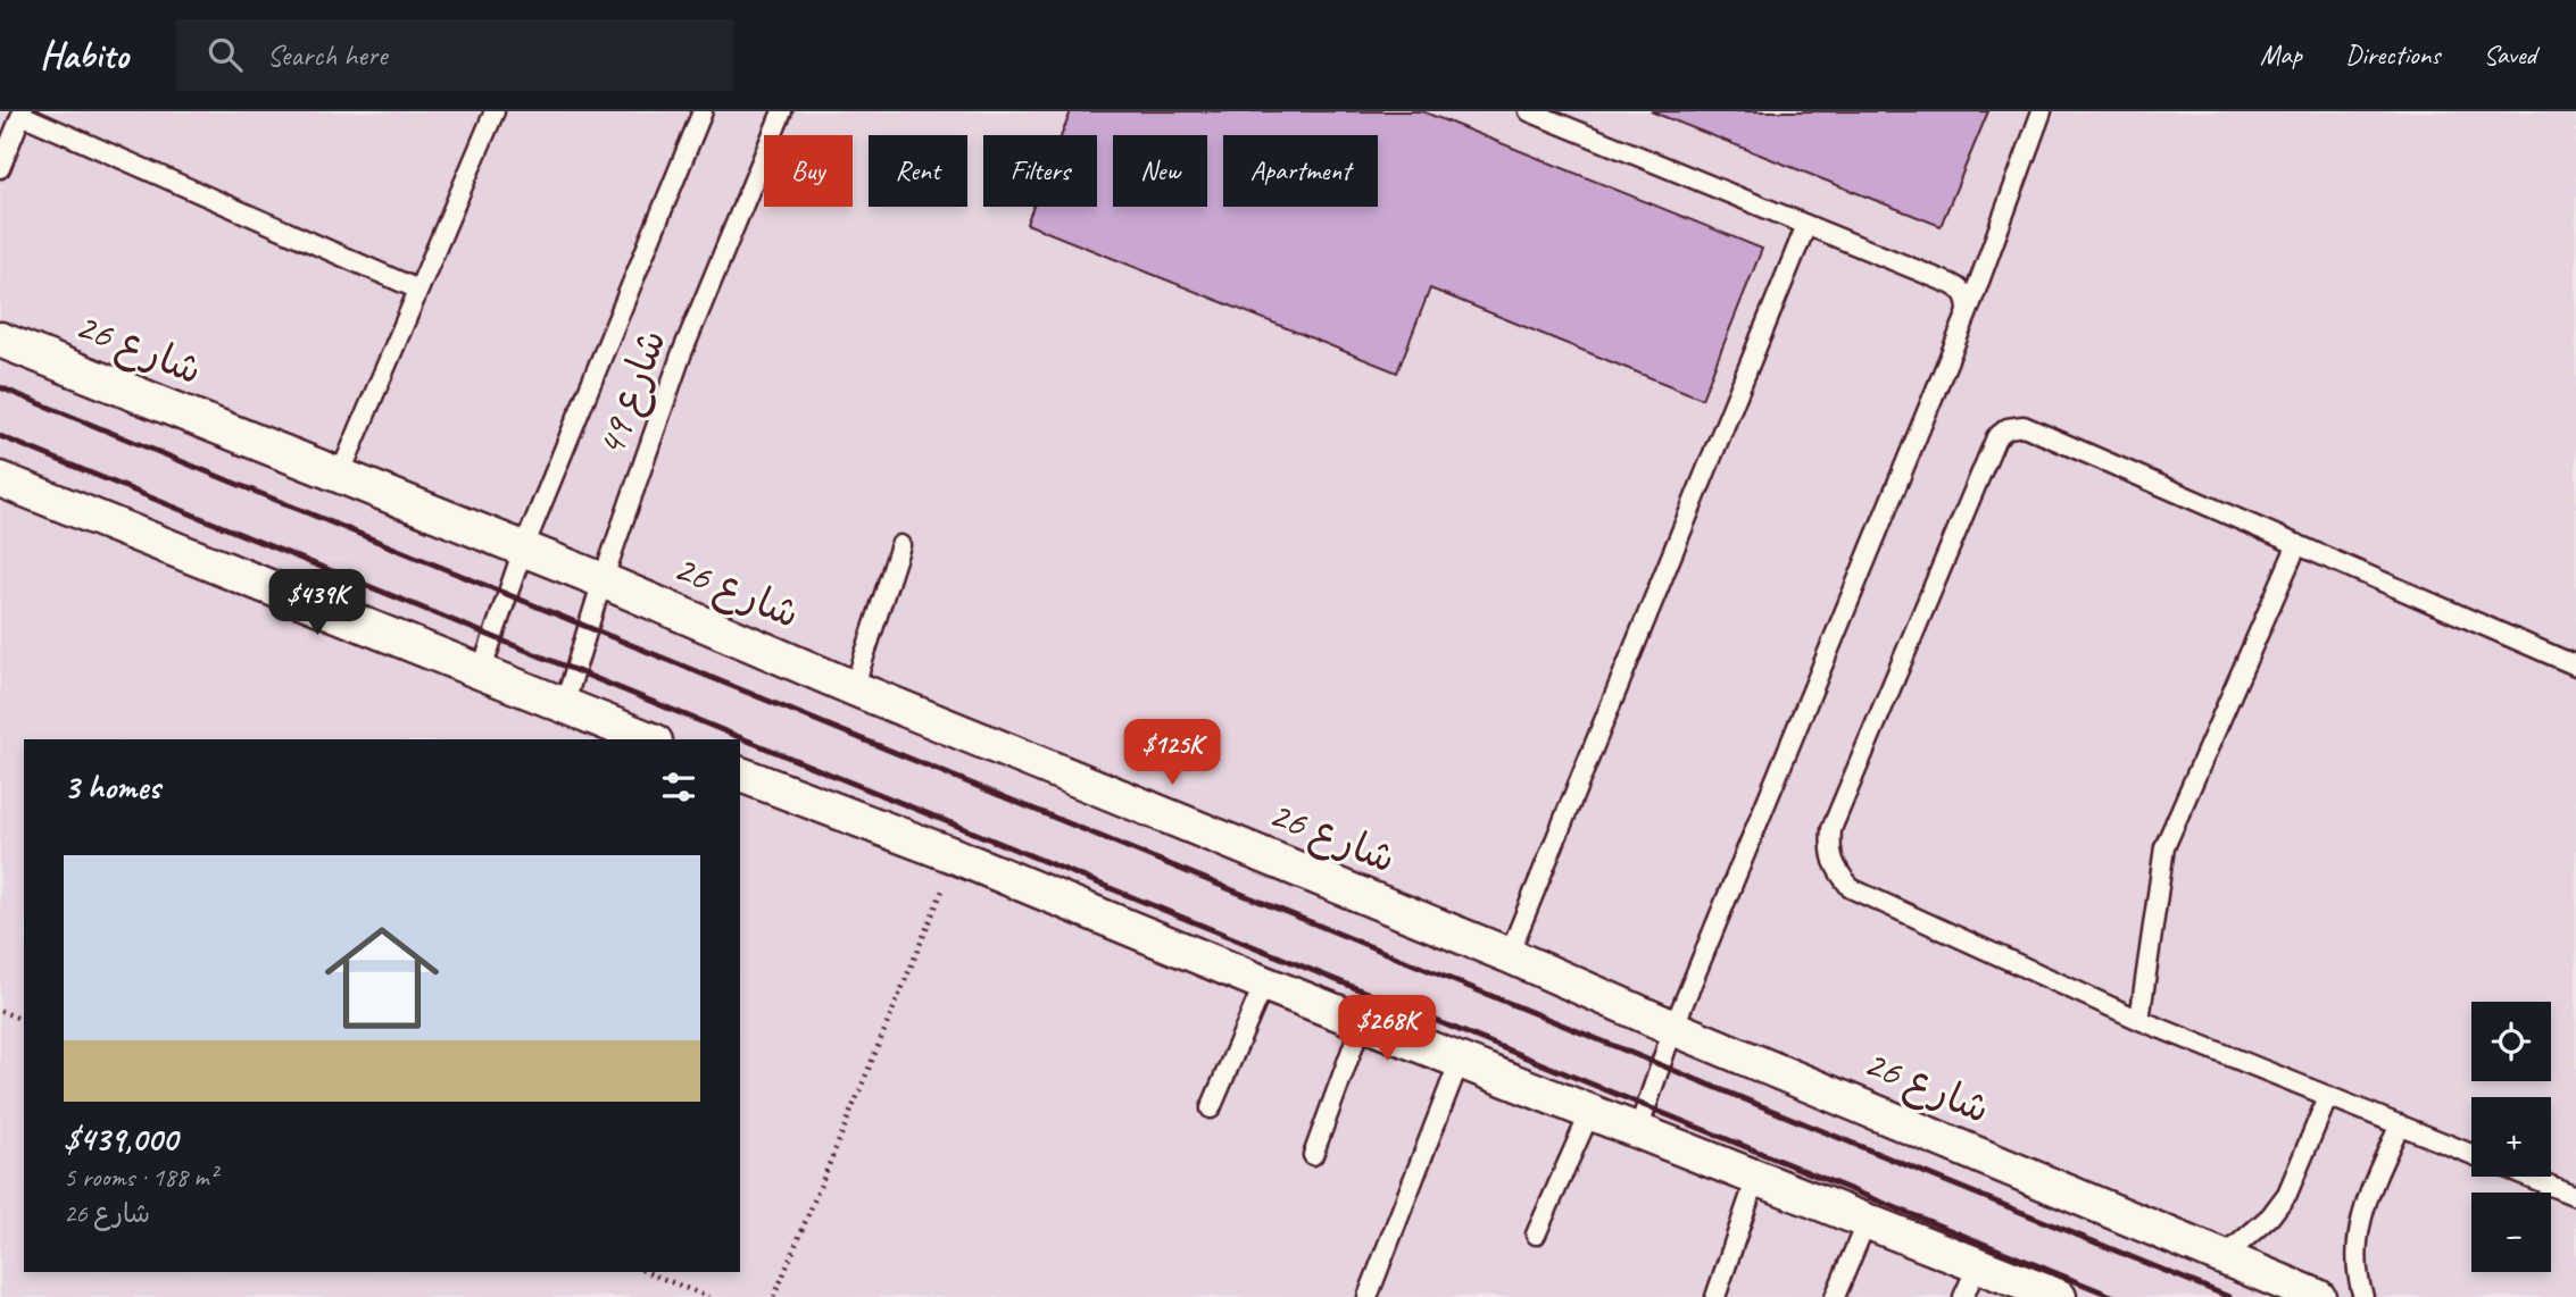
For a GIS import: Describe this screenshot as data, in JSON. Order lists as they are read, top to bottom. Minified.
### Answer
{"streets":{"street":["شارع 26"],"lane":["شارع 49"]},"crossings":[["شارع 26","شارع 49"]],"page":{"header":"Habito","search":"Search here","nav":["Map","Directions","Saved"],"chip":["Buy","Rent","Filters","New","Apartment"],"price":["$439K","$125K","$268K"],"heading":"3 homes","list":[{"name":"$439,000","note":"5 rooms · 188 m² · شارع 26"}],"map_buttons":["+","−"]}}
